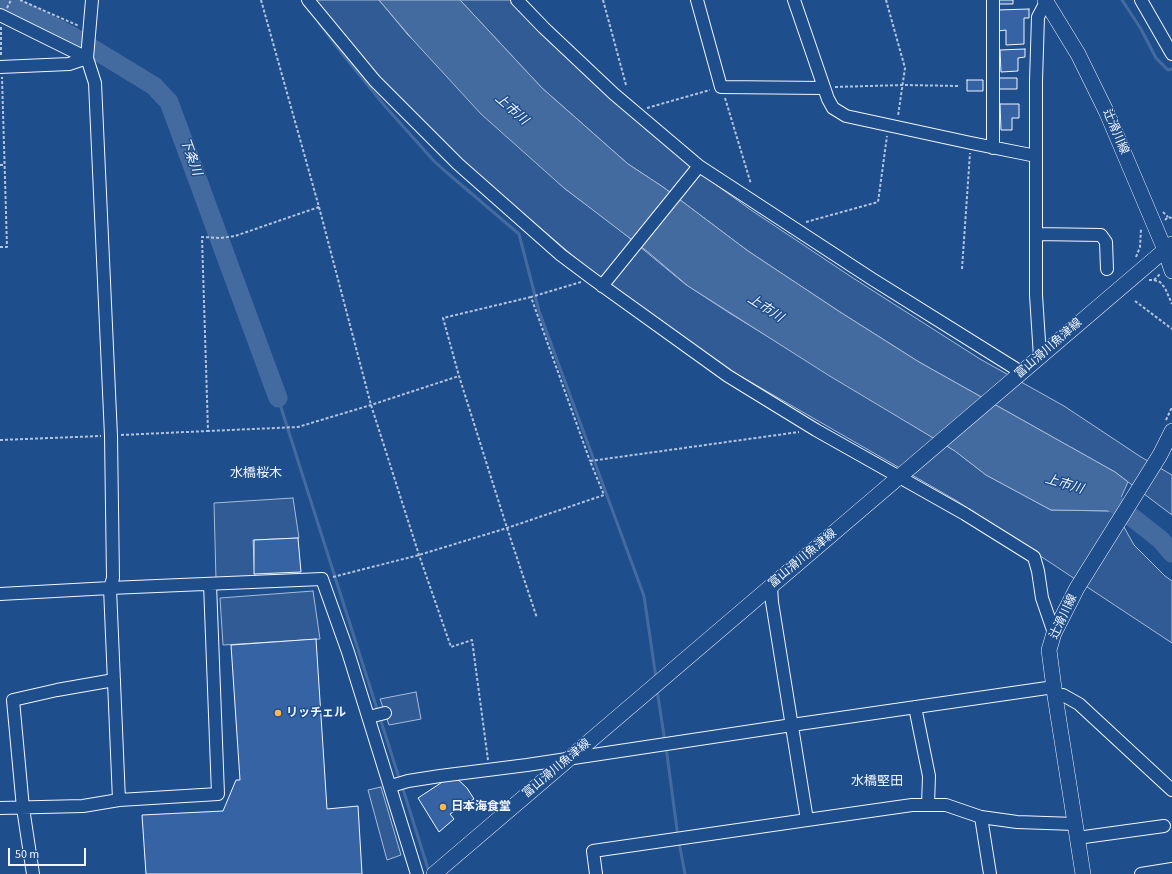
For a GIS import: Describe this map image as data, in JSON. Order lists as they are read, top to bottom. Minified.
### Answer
{"streets":{"main road":["辻滑川線","富山滑川魚津線"]},"crossings":[["辻滑川線","富山滑川魚津線"]],"districts":["水橋桜木","水橋堅田"],"water":["上市川","下条川"],"places":["リッチェル","日本海食堂"],"scale_bar":"50 m"}
